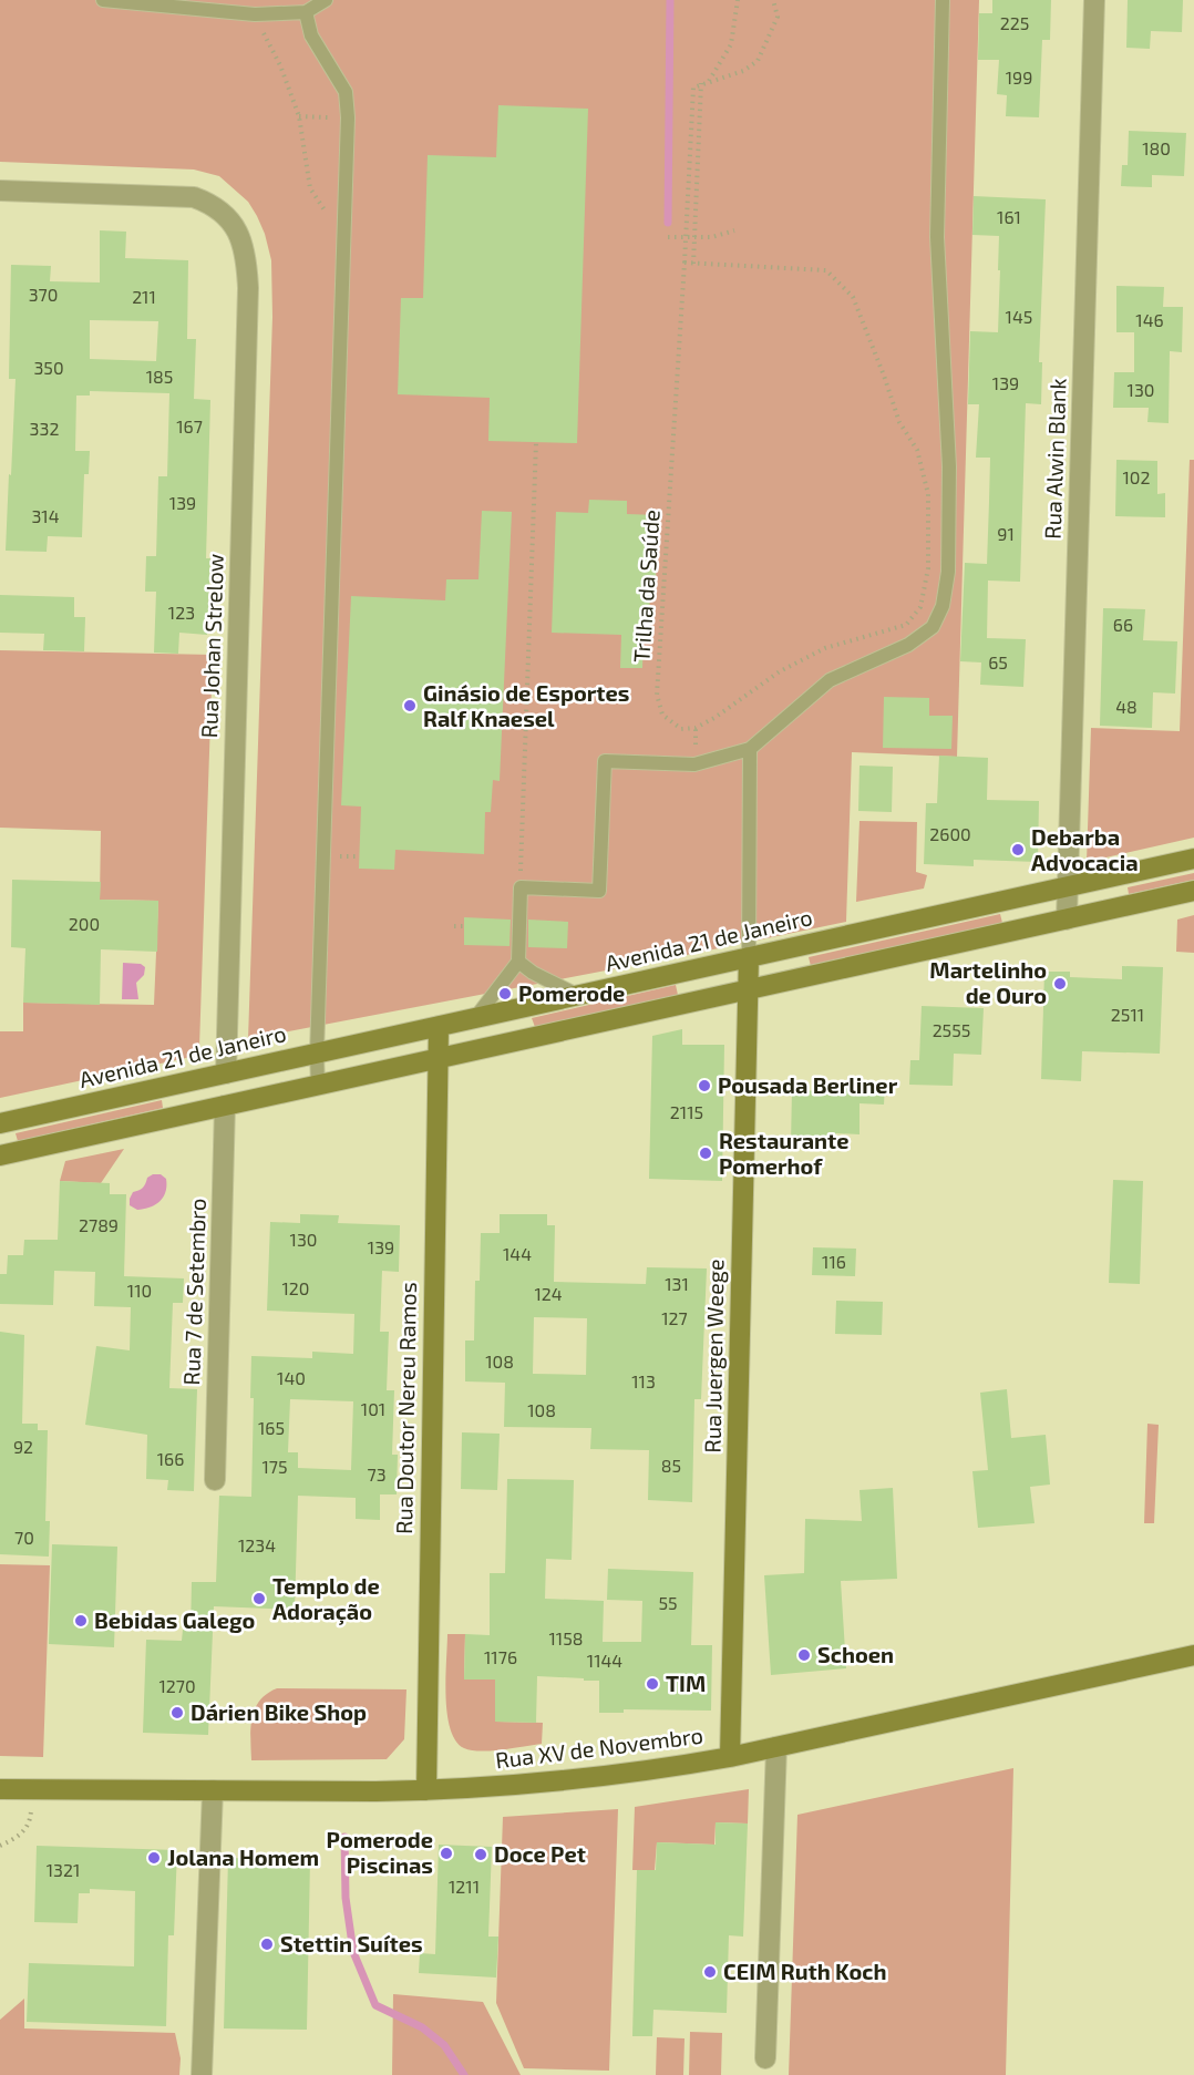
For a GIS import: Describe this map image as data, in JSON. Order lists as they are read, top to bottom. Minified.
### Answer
{"streets":{"main road":["Avenida 21 de Janeiro","Rua Juergen Weege","Rua Doutor Nereu Ramos","Rua XV de Novembro"],"street":["Rua Alwin Blank","Rua Johan Strelow","Rua 7 de Setembro"],"path":["Trilha da Saúde"]},"crossings":[["Rua Alwin Blank","Avenida 21 de Janeiro"],["Rua Johan Strelow","Avenida 21 de Janeiro"],["Avenida 21 de Janeiro","Rua Juergen Weege"],["Avenida 21 de Janeiro","Rua Doutor Nereu Ramos"],["Rua Juergen Weege","Rua XV de Novembro"],["Rua Doutor Nereu Ramos","Rua XV de Novembro"]],"places":["Ginásio de Esportes Ralf Knaesel","Debarba Advocacia","Martelinho de Ouro","Pomerode","Pousada Berliner","Restaurante Pomerhof","Templo de Adoração","Bebidas Galego","Schoen","TIM","Dárien Bike Shop","Pomerode Piscinas","Doce Pet","Jolana Homem","Stettin Suítes","CEIM Ruth Koch"],"house_numbers":["225","199","180","161","370","211","145","146","350","185","139","130","167","332","102","139","314","91","123","66","65","48","2600","200","2511","2555","2115","2789","130","139","144","116","131","120","110","124","127","108","140","113","101","108","165","92","166","85","175","73","70","1234","55","1158","1176","1144","1270","1321","1211"]}
